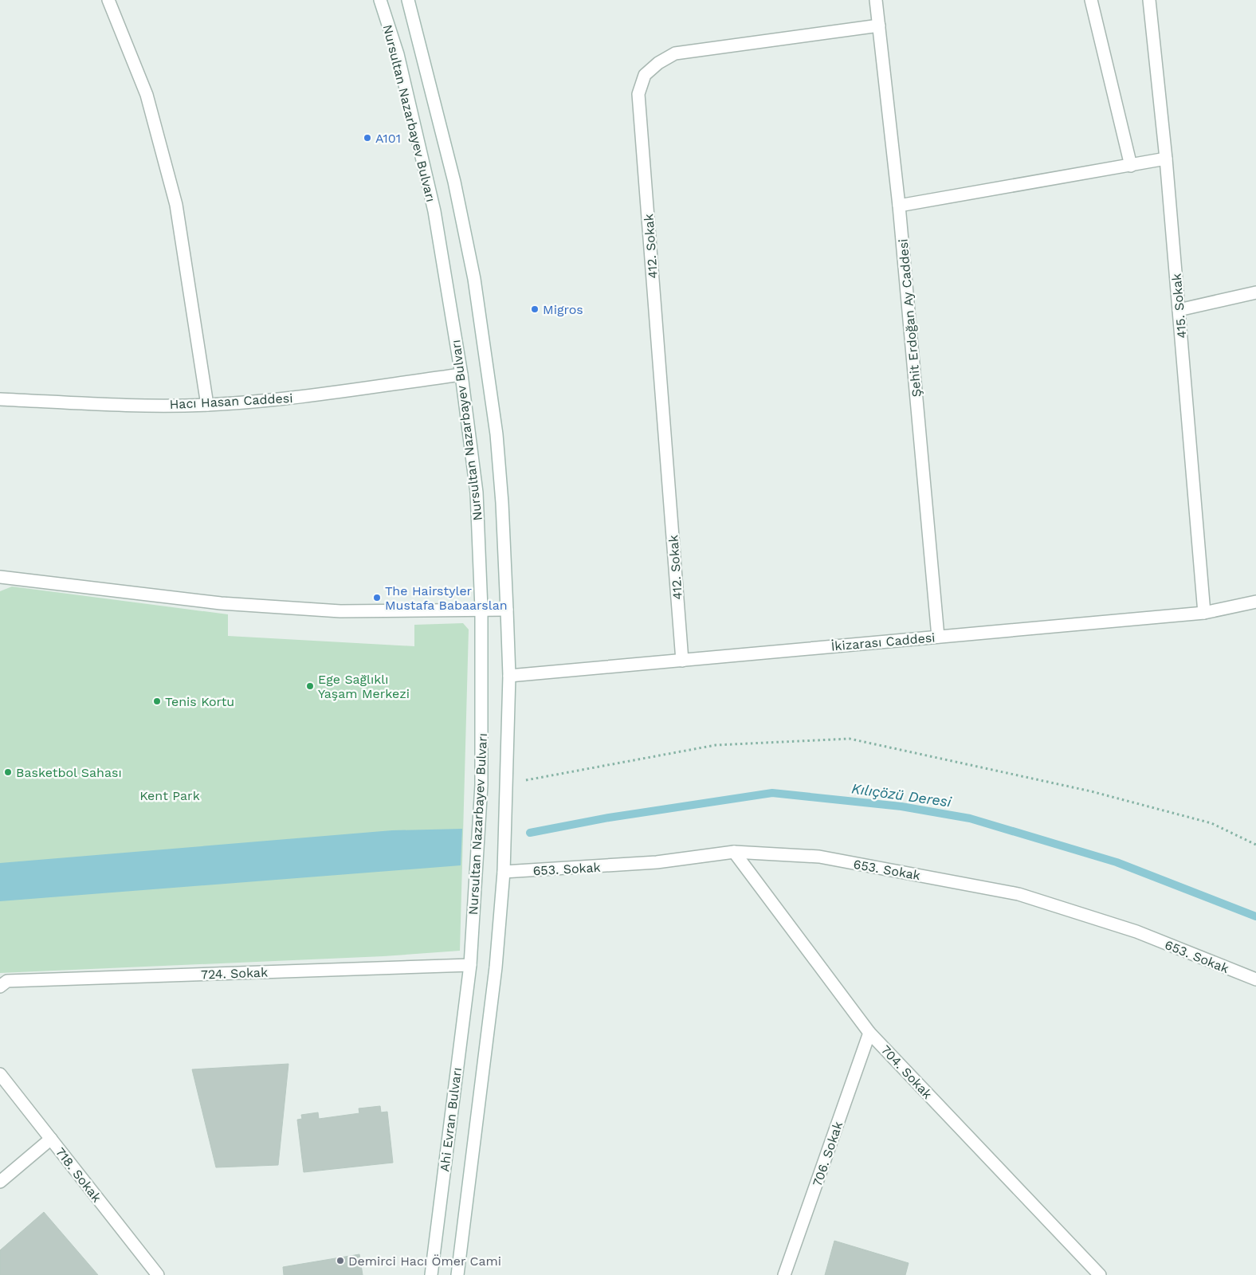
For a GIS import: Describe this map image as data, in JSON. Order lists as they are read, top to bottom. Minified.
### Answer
{"streets":{"street":["Nursultan Nazarbayev Bulvarı","412. Sokak","415. Sokak","Şehit Erdoğan Ay Caddesi","Hacı Hasan Caddesi","İkizarası Caddesi","653. Sokak","724. Sokak","704. Sokak","Ahi Evran Bulvarı","706. Sokak","718. Sokak"]},"crossings":[["Nursultan Nazarbayev Bulvarı","Hacı Hasan Caddesi"],["Nursultan Nazarbayev Bulvarı","İkizarası Caddesi"],["Nursultan Nazarbayev Bulvarı","653. Sokak"],["Nursultan Nazarbayev Bulvarı","724. Sokak"],["Nursultan Nazarbayev Bulvarı","Ahi Evran Bulvarı"],["412. Sokak","Şehit Erdoğan Ay Caddesi"],["412. Sokak","İkizarası Caddesi"],["415. Sokak","İkizarası Caddesi"],["Şehit Erdoğan Ay Caddesi","İkizarası Caddesi"],["653. Sokak","704. Sokak"],["653. Sokak","Ahi Evran Bulvarı"],["724. Sokak","Ahi Evran Bulvarı"],["704. Sokak","706. Sokak"]],"water":["Kılıçözü Deresi"],"parks":["Kent Park"],"places":["A101","Migros","The Hairstyler Mustafa Babaarslan","Ege Sağlıklı Yaşam Merkezi","Tenis Kortu","Basketbol Sahası","Demirci Hacı Ömer Cami"]}
